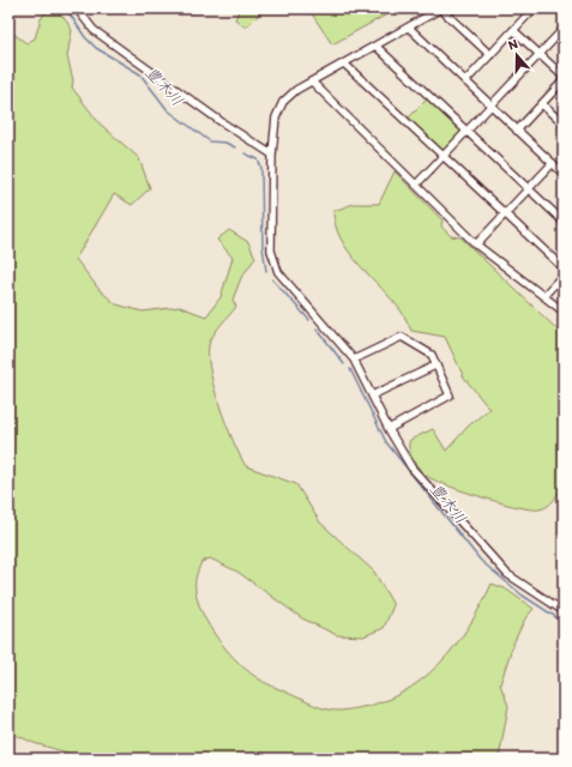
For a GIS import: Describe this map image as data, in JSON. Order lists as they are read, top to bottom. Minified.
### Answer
{"water":["豊木川"],"north":"top"}
